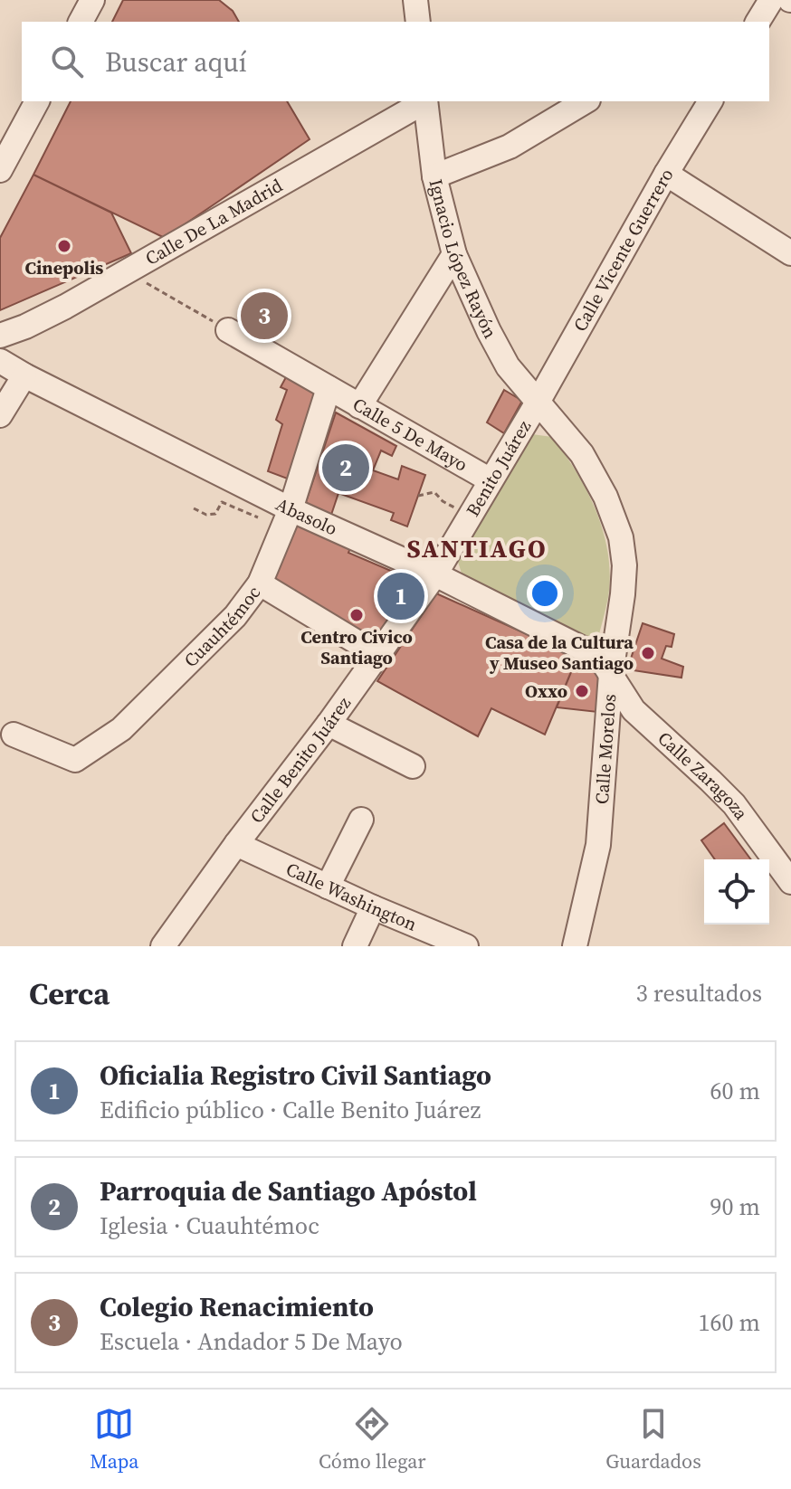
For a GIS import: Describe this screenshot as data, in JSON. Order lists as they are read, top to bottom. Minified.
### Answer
{"streets":{"street":["Calle De La Madrid","Calle Vicente Guerrero","Ignacio López Rayón","Calle 5 De Mayo","Benito Juárez","Abasolo","Cuauhtémoc","Calle Morelos","Calle Benito Juárez","Calle Zaragoza","Calle Washington"]},"crossings":[["Calle Vicente Guerrero","Ignacio López Rayón"],["Calle Vicente Guerrero","Benito Juárez"],["Calle Vicente Guerrero","Calle Morelos"],["Ignacio López Rayón","Benito Juárez"],["Ignacio López Rayón","Calle Morelos"],["Calle 5 De Mayo","Benito Juárez"],["Calle 5 De Mayo","Cuauhtémoc"],["Benito Juárez","Abasolo"],["Benito Juárez","Calle Morelos"],["Benito Juárez","Calle Benito Juárez"],["Abasolo","Cuauhtémoc"],["Abasolo","Calle Morelos"],["Abasolo","Calle Benito Juárez"],["Abasolo","Calle Zaragoza"],["Calle Morelos","Calle Zaragoza"],["Calle Benito Juárez","Calle Washington"]],"districts":["SANTIAGO"],"places":["Cinepolis","Centro Civico Santiago","Casa de la Cultura y Museo Santiago","Oxxo"],"page":{"search":"Buscar aquí","pins":["3","2","1"],"heading":["Cerca","3 resultados"],"list":[{"mark":"1","name":"Oficialia Registro Civil Santiago","note":"Edificio público · Calle Benito Juárez","value":"60 m"},{"mark":"2","name":"Parroquia de Santiago Apóstol","note":"Iglesia · Cuauhtémoc","value":"90 m"},{"mark":"3","name":"Colegio Renacimiento","note":"Escuela · Andador 5 De Mayo","value":"160 m"}],"nav":["Mapa","Cómo llegar","Guardados"]}}
